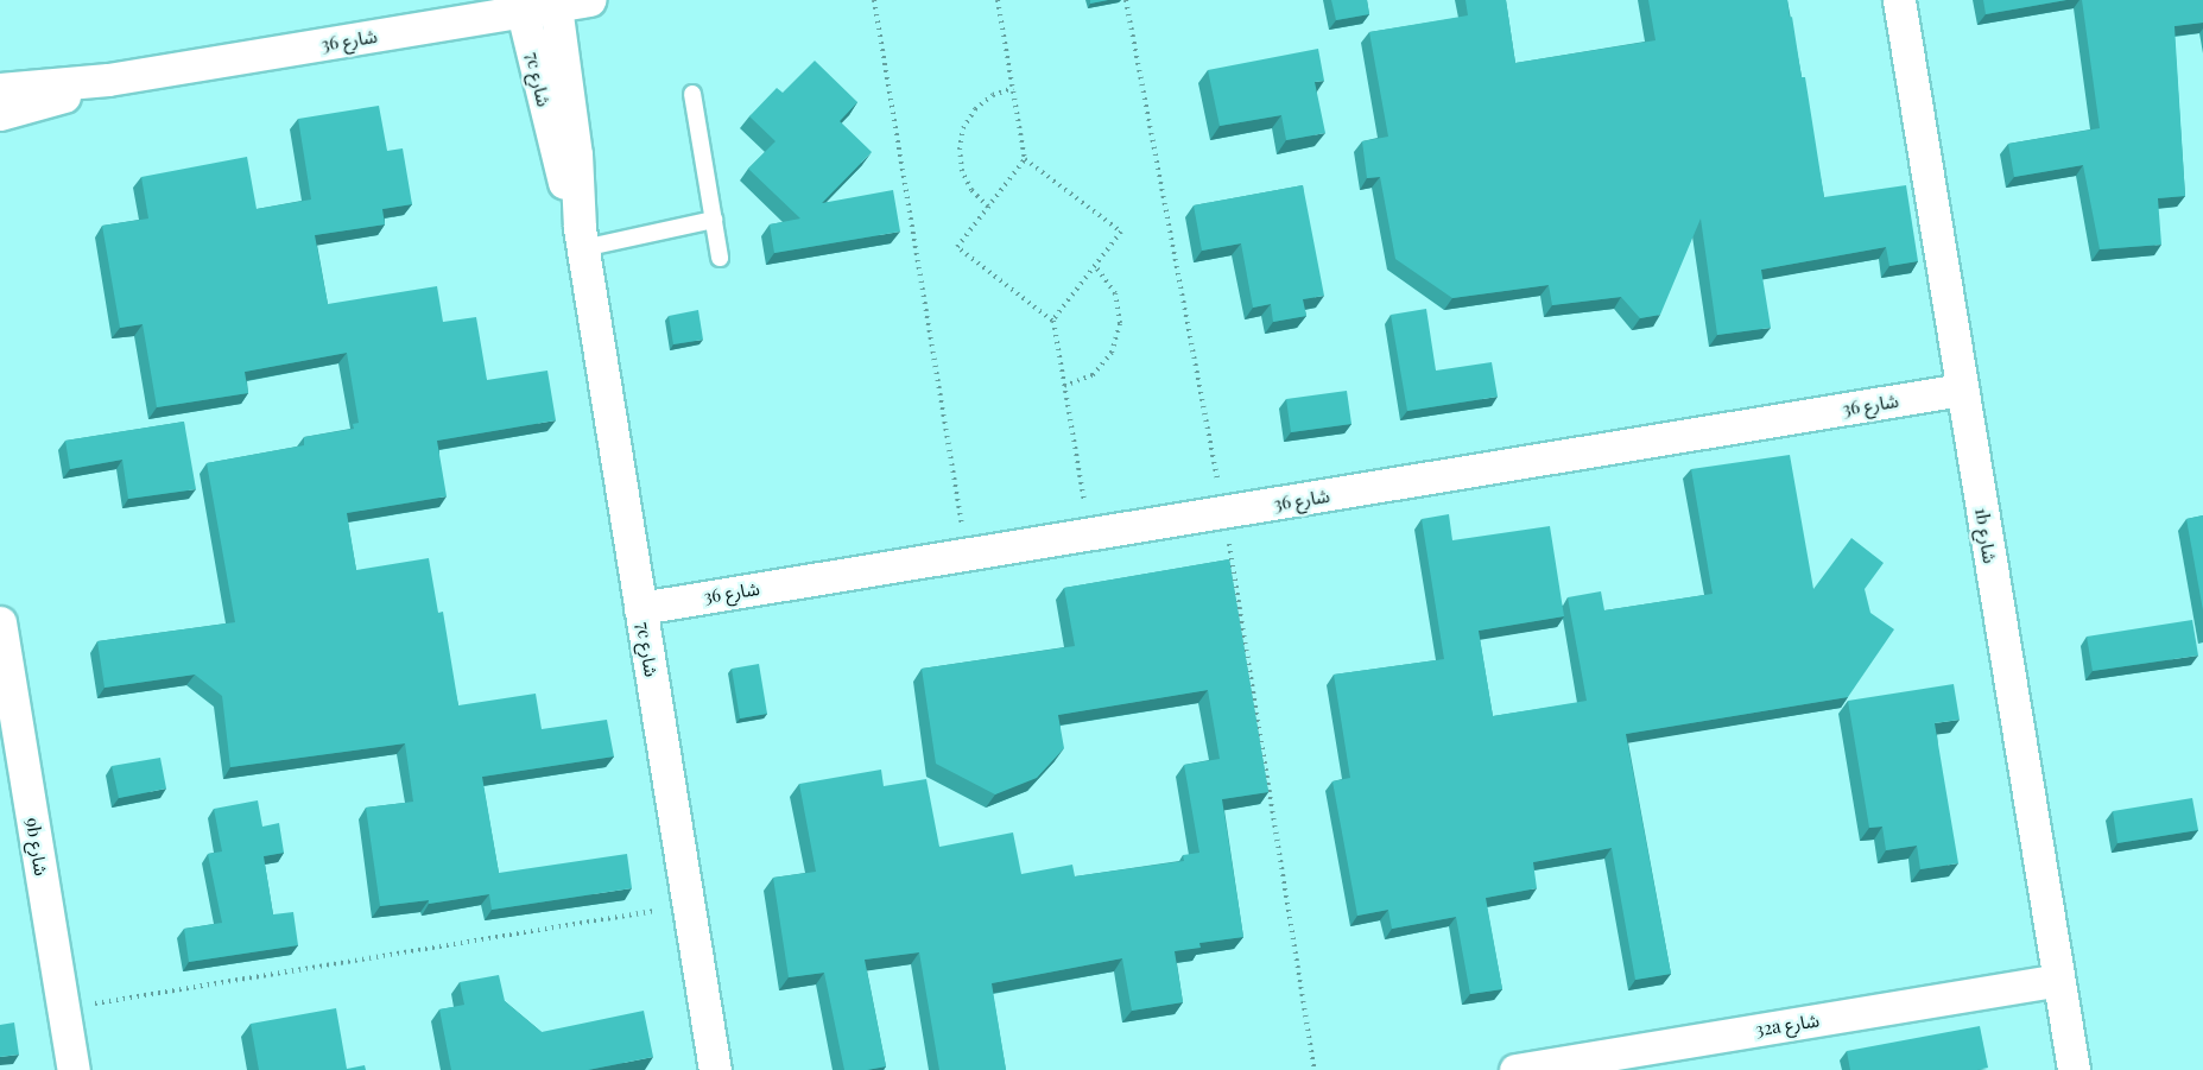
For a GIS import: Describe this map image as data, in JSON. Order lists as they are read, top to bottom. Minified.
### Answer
{"streets":{"street":["شارع 36","7c شارع","1b شارع","9b شارع","32a شارع"]},"crossings":[["شارع 36","7c شارع"],["شارع 36","1b شارع"],["1b شارع","32a شارع"]]}
